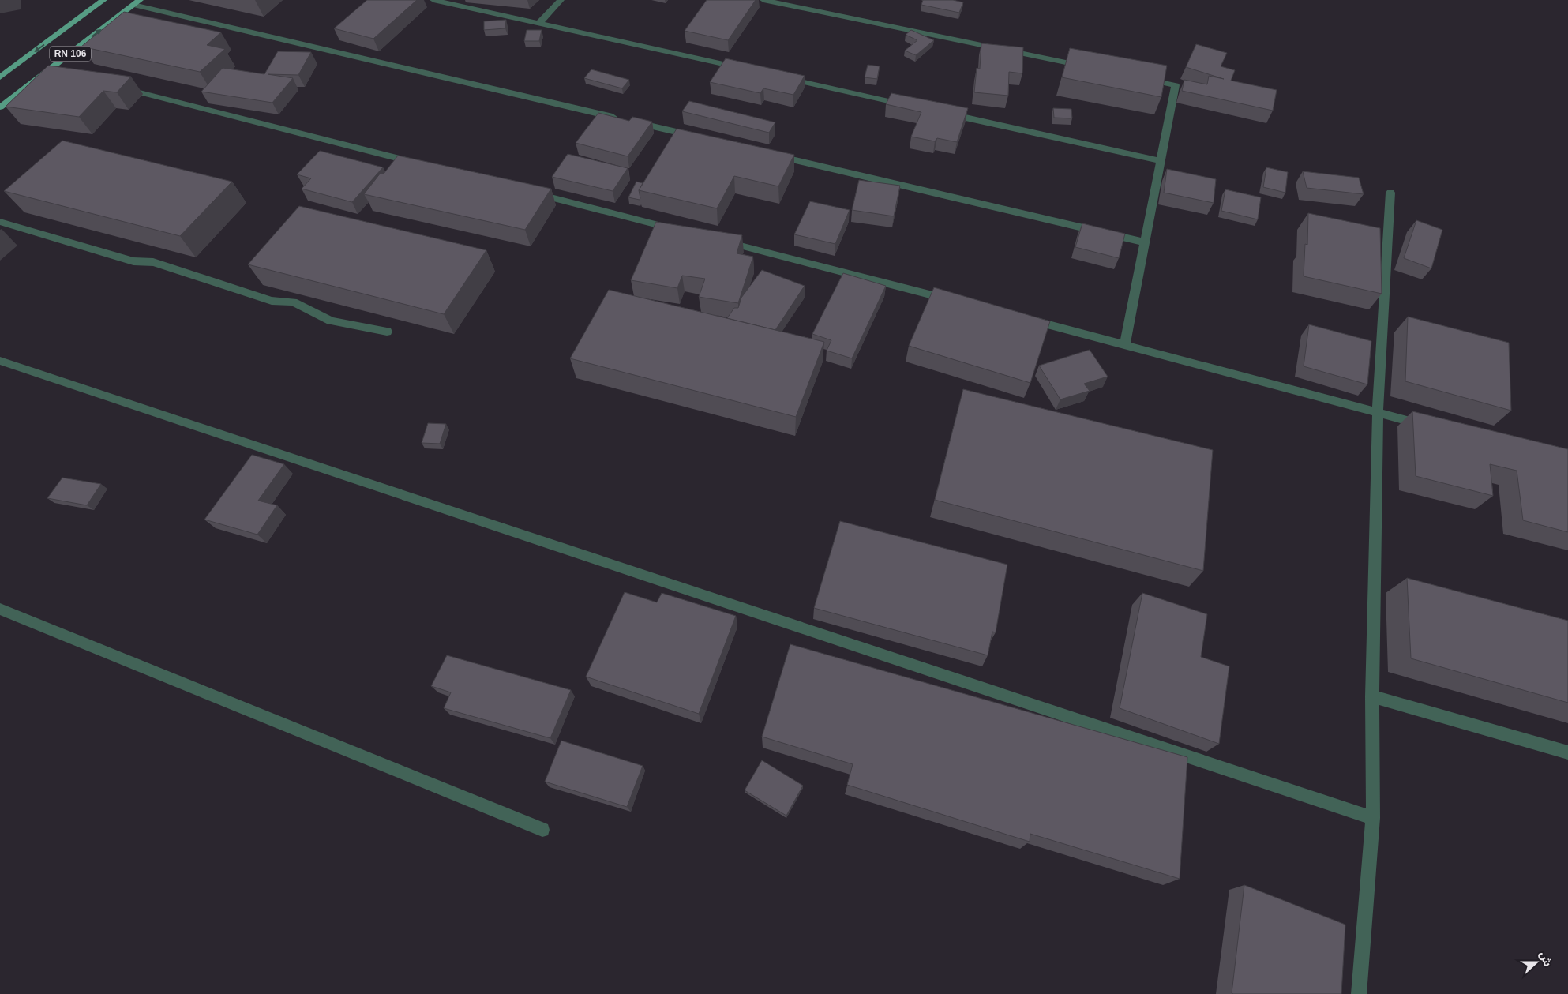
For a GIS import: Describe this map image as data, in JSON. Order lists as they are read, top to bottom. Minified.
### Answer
{"streets":{"main road":["RN 106"]},"north":"right"}
